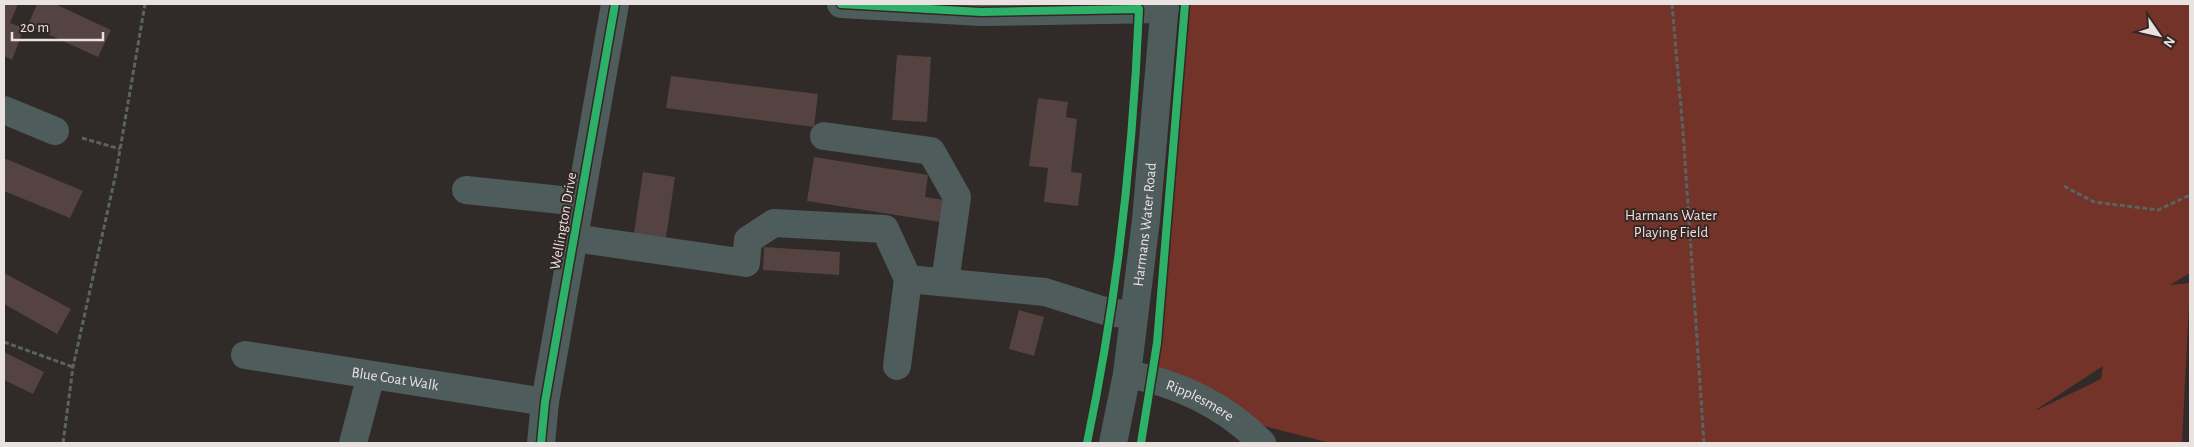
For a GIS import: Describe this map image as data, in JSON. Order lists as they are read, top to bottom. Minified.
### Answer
{"streets":{"street":["Wellington Drive","Harmans Water Road","Blue Coat Walk","Ripplesmere"]},"crossings":[["Wellington Drive","Blue Coat Walk"],["Harmans Water Road","Ripplesmere"]],"parks":["Harmans Water Playing Field"],"scale_bar":"20 m","north":"bottom right"}
